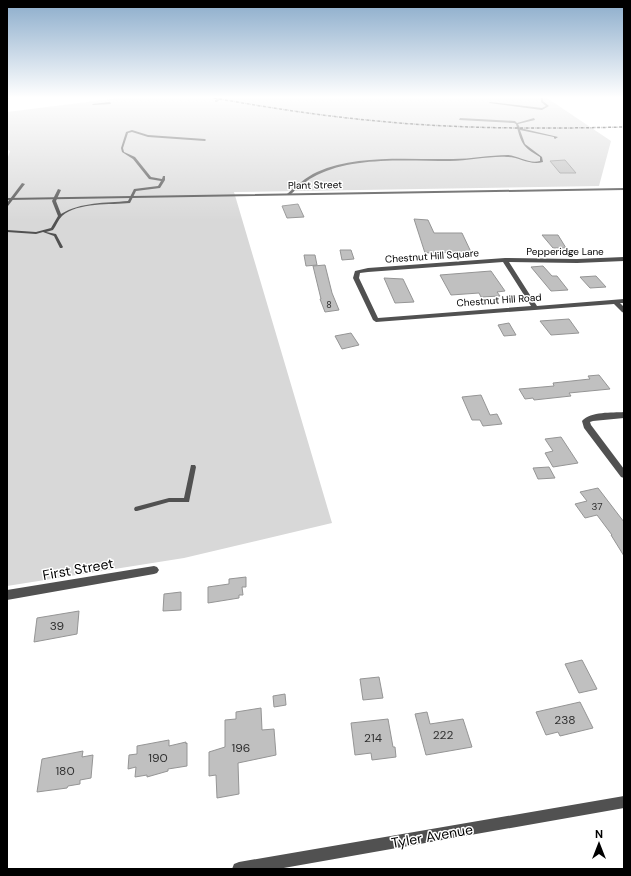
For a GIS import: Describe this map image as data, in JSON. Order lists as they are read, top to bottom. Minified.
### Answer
{"streets":{"street":["Plant Street","Pepperidge Lane","Chestnut Hill Square","Chestnut Hill Road","First Street","Tyler Avenue"]},"crossings":[["Pepperidge Lane","Chestnut Hill Square"],["Chestnut Hill Square","Chestnut Hill Road"]],"house_numbers":["8","37","39","238","222","214","196","190","180"],"north":"top"}
